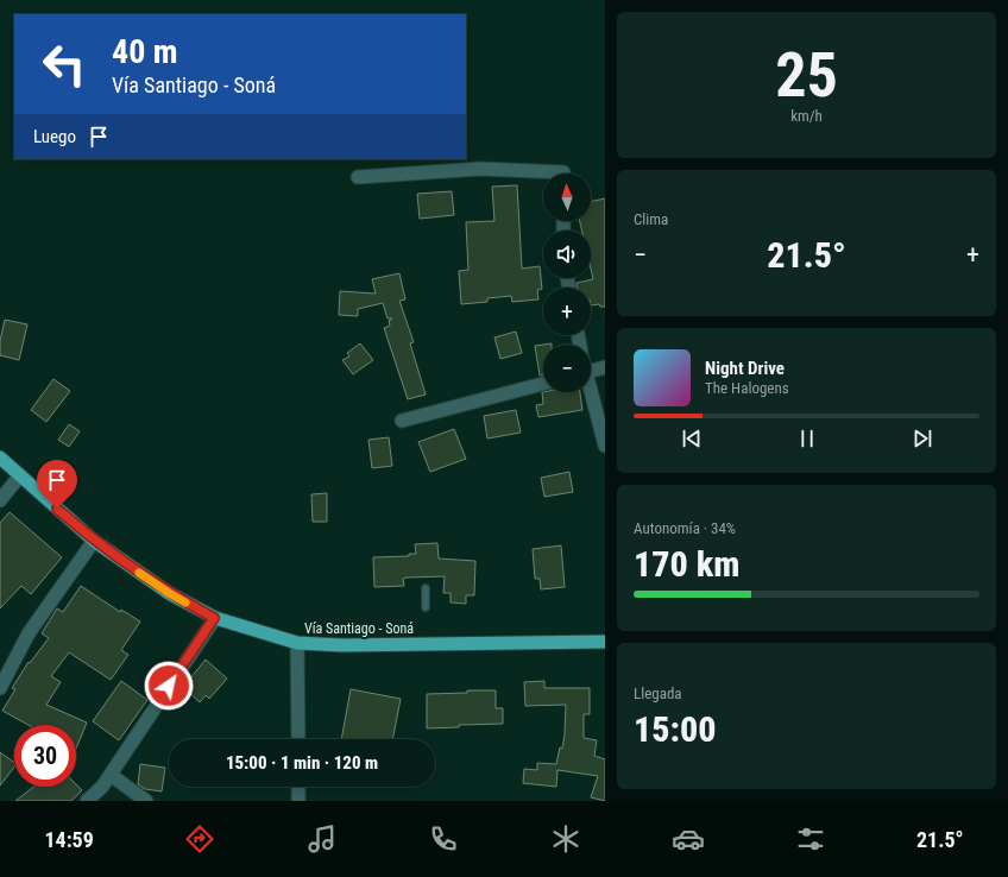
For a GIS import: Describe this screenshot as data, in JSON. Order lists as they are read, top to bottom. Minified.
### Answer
{"streets":{"main road":["Vía Santiago - Soná"]},"north":"top","page":{"tile":[["25","km/h"],"Clima",["Autonomía · 34%","170 km"],["Llegada","15:00"]],"turn":["40 m","Vía Santiago - Soná"],"then":"Luego","map_buttons":["+","−"],"heat":["−","21.5°","+"],"song":["Night Drive","The Halogens"],"limit":"30","trip":"15:00 · 1 min · 120 m","tabs":["14:59","21.5°"]}}
